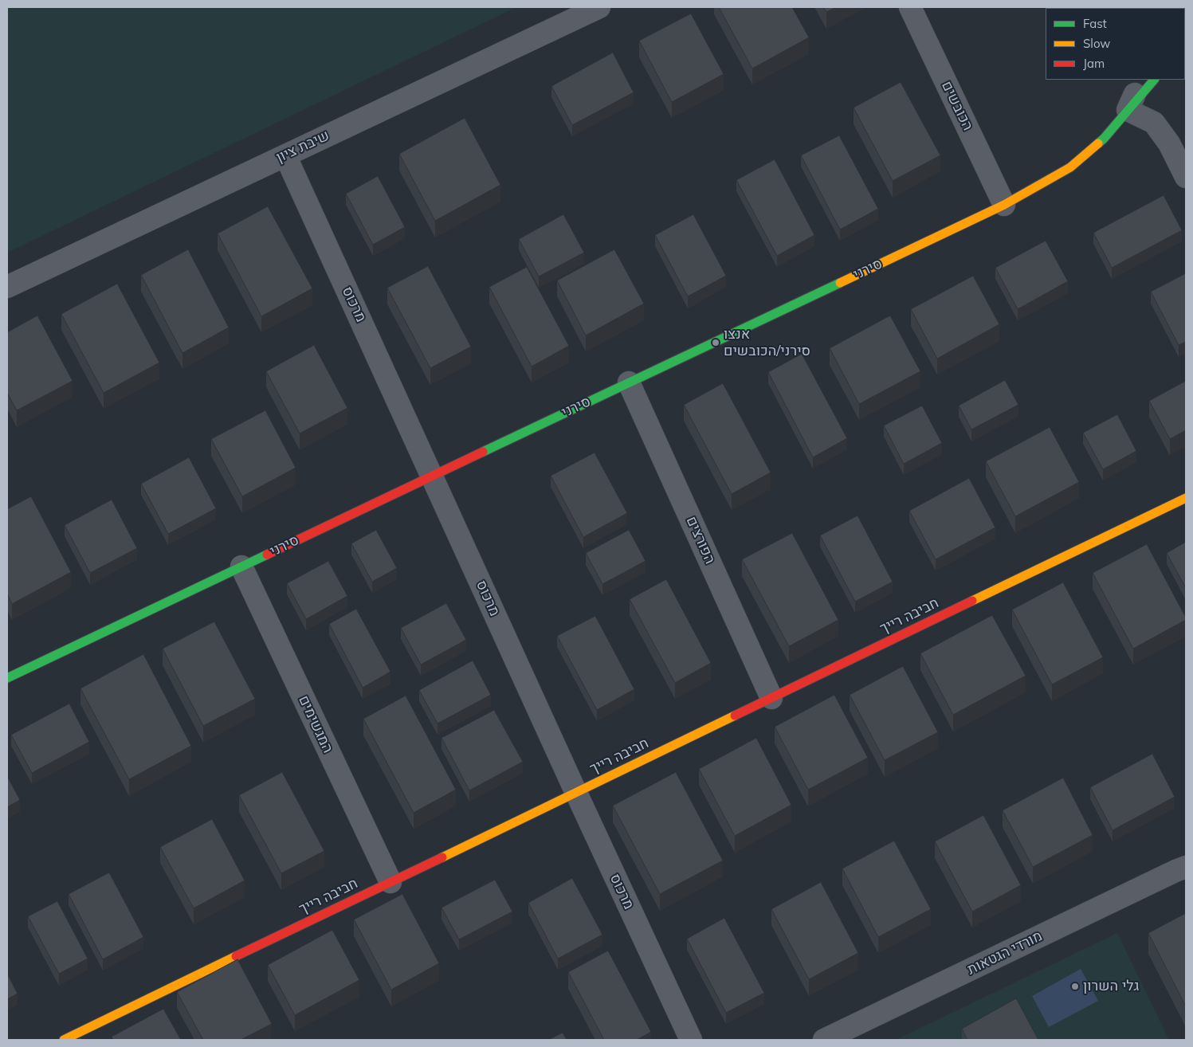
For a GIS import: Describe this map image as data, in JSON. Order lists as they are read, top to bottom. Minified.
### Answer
{"streets":{"street":["הכובשים","שיבת ציון","סירני","מרכוס","הפורצים","חביבה רייך","המגשימים","מורדי הגטאות"]},"crossings":[["הכובשים","סירני"],["שיבת ציון","מרכוס"],["סירני","מרכוס"],["סירני","הפורצים"],["סירני","המגשימים"],["מרכוס","חביבה רייך"],["הפורצים","חביבה רייך"],["חביבה רייך","המגשימים"]],"places":["אנצו סירני/הכובשים","גלי השרון"],"legend":["Fast","Slow","Jam"]}
